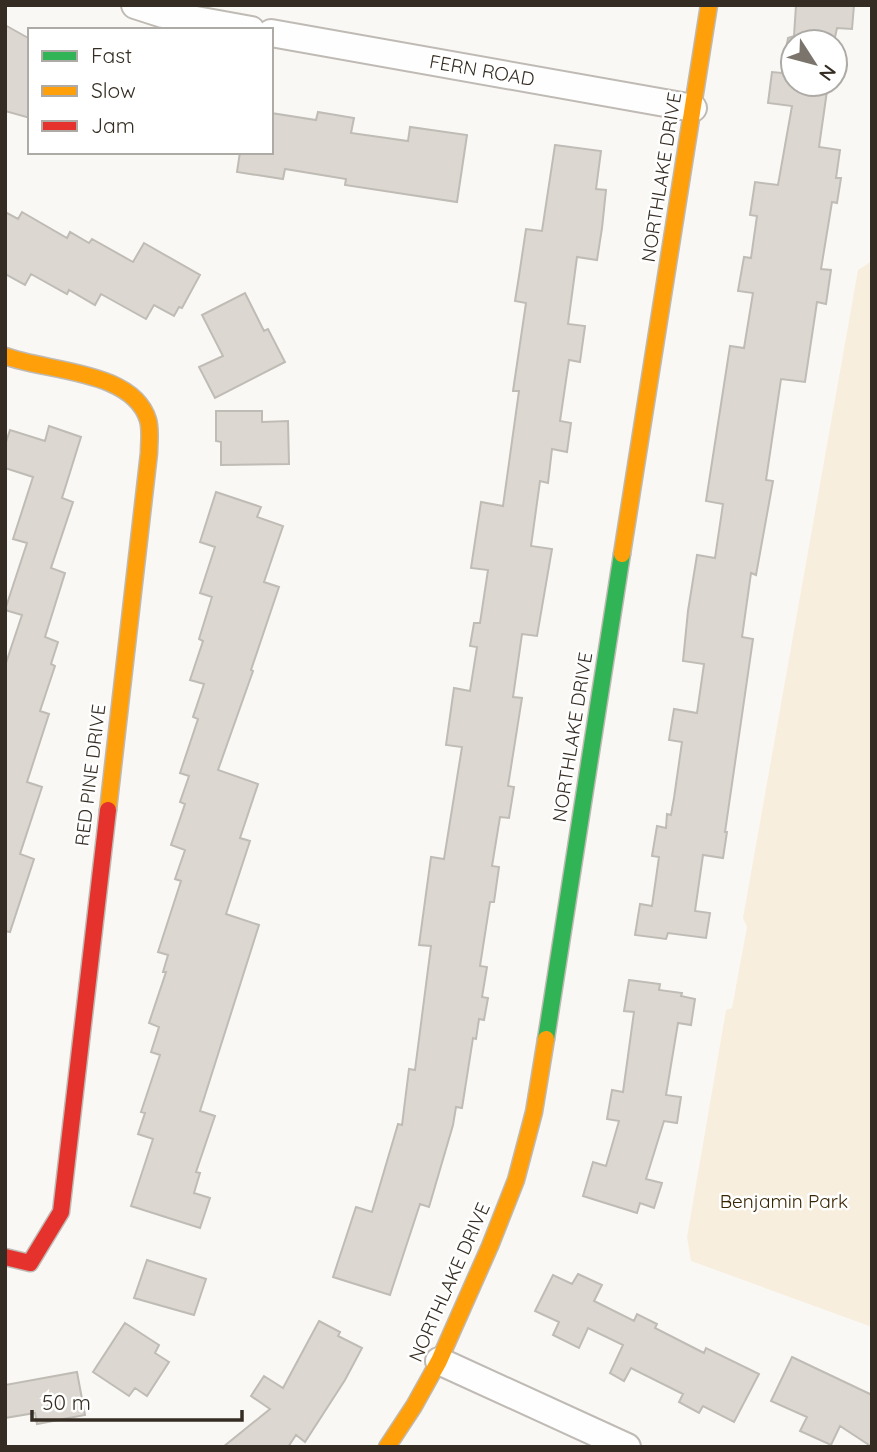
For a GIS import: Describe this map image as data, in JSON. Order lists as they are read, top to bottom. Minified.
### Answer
{"streets":{"street":["FERN ROAD","NORTHLAKE DRIVE","RED PINE DRIVE"]},"crossings":[["FERN ROAD","NORTHLAKE DRIVE"]],"parks":["Benjamin Park"],"legend":["Fast","Slow","Jam"],"scale_bar":"50 m","north":"bottom right"}
